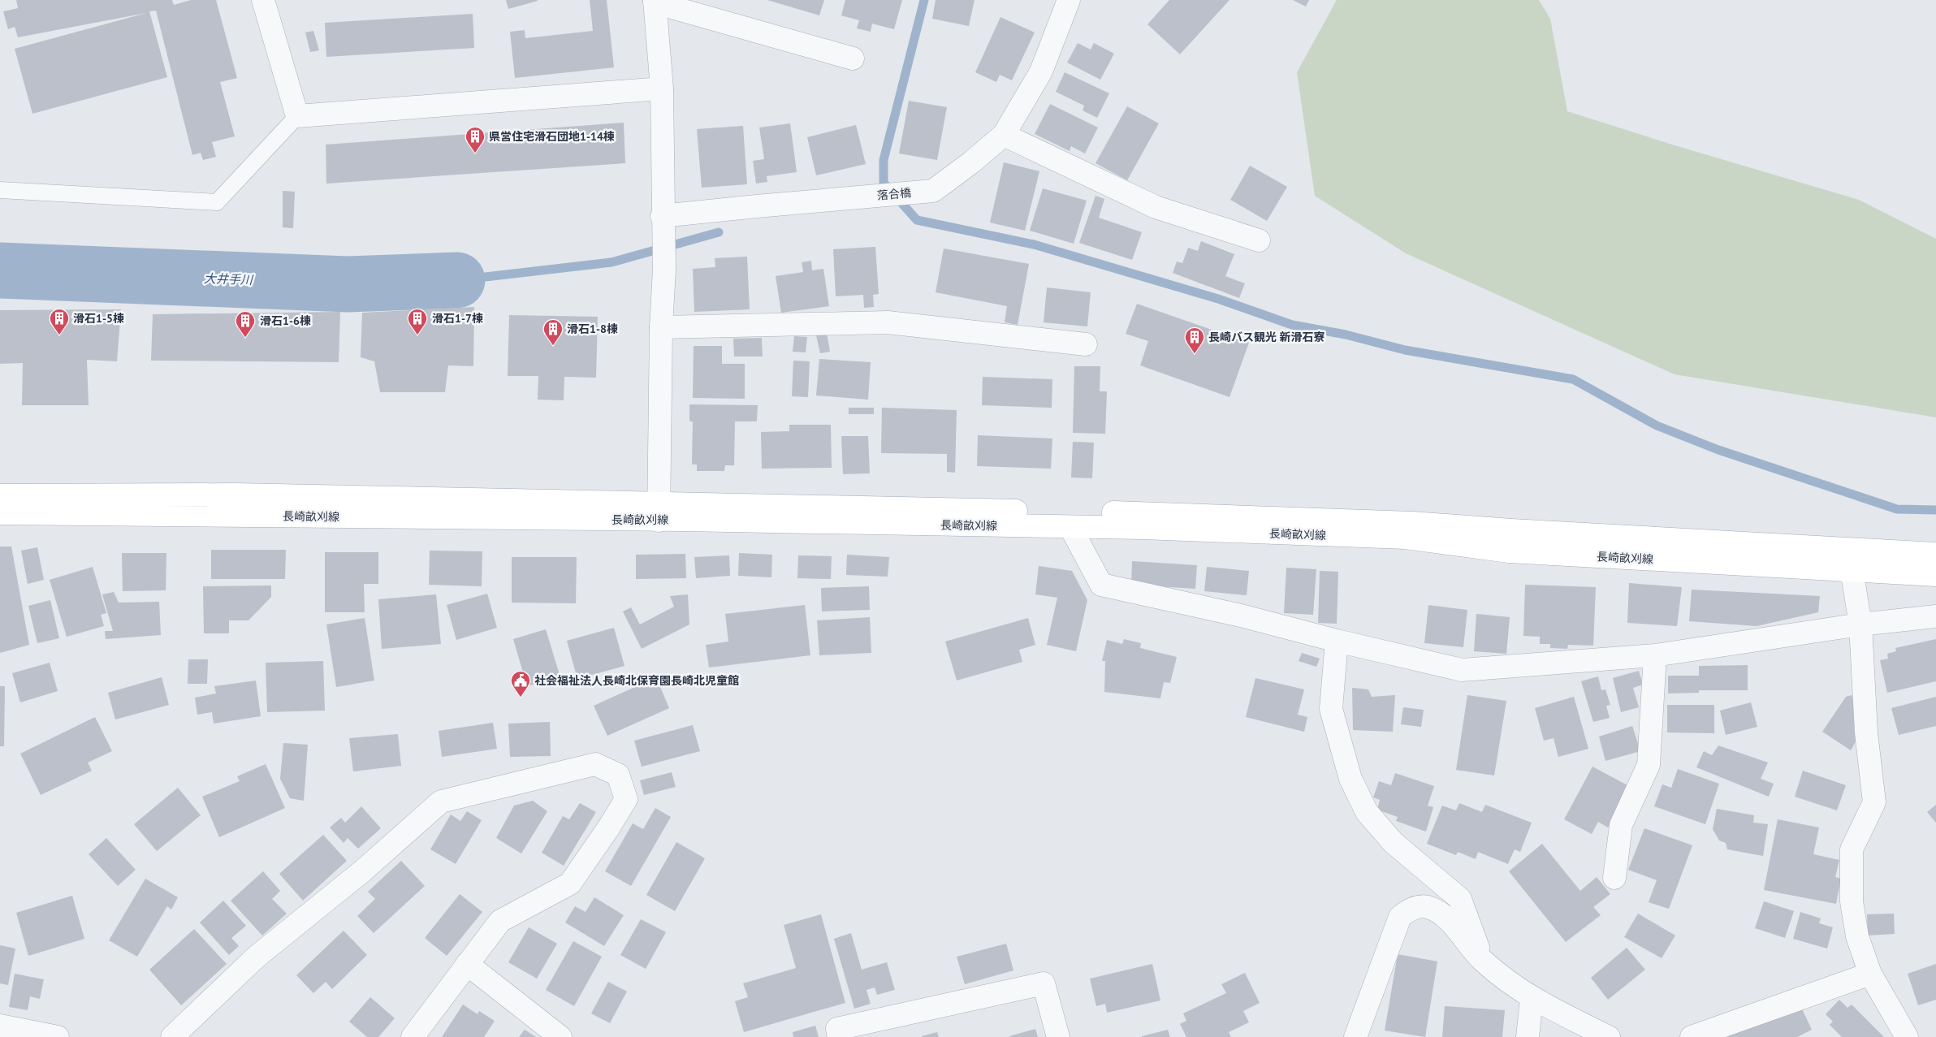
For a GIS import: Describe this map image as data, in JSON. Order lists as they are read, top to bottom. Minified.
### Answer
{"streets":{"main road":["長崎畝刈線"],"street":["落合橋"]},"water":["大井手川"],"places":{"building":["県営住宅滑石団地1-14棟","滑石1-5棟","滑石1-7棟","滑石1-6棟","滑石1-8棟","長崎バス観光 新滑石寮"],"public building":["社会福祉法人長崎北保育園長崎北児童館"]}}
